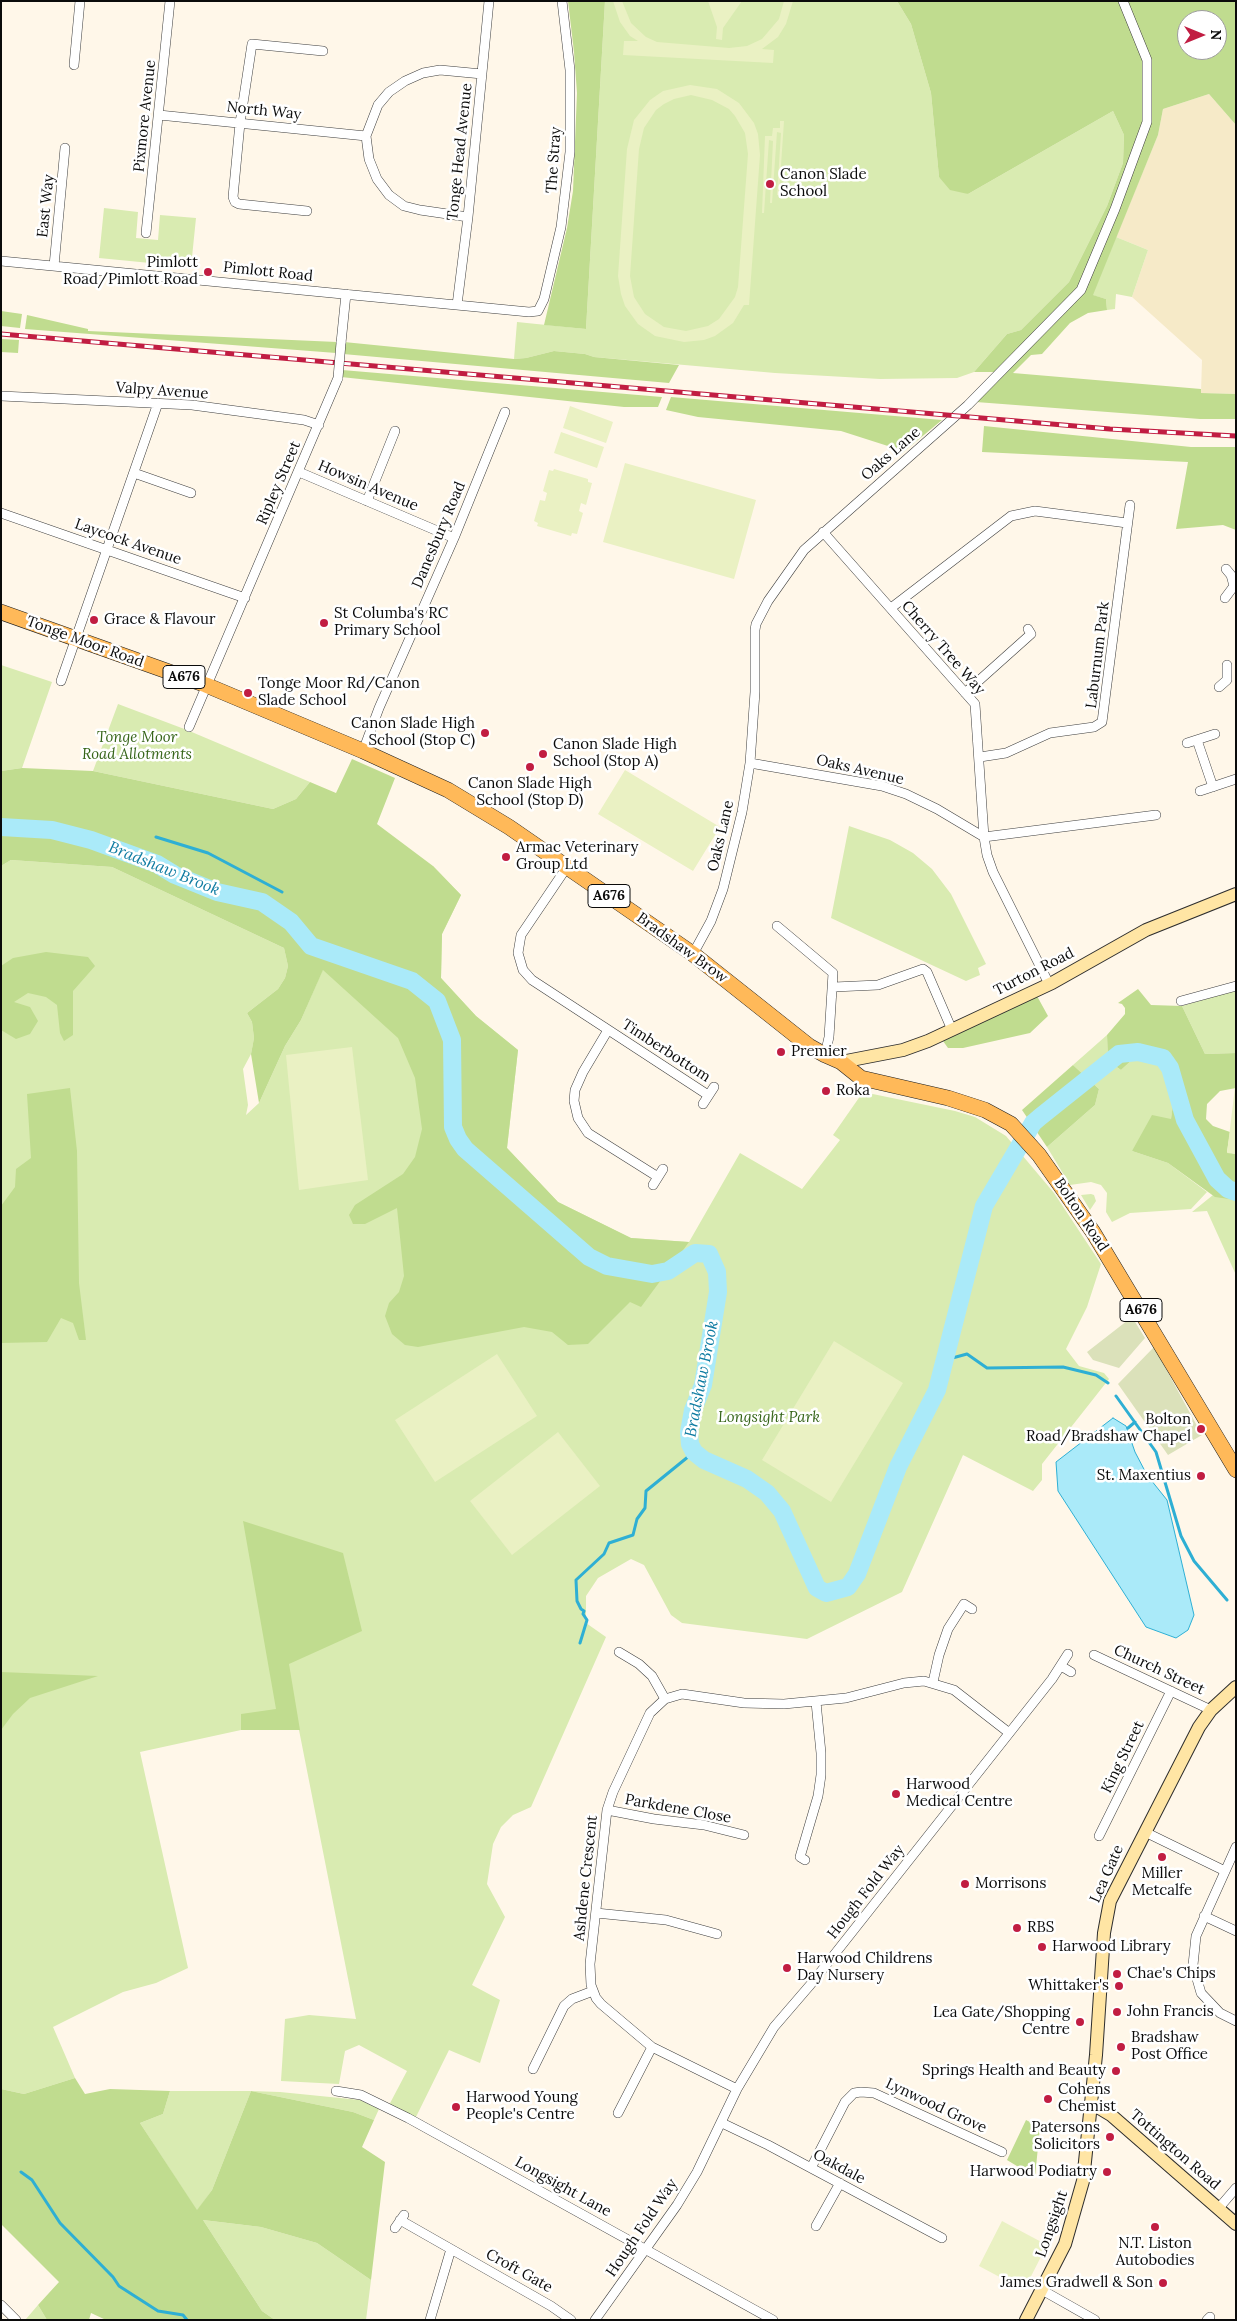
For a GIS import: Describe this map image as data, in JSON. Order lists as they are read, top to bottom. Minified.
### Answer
{"streets":{"main road":["Tonge Moor Road","A676","Bradshaw Brow","Turton Road","Bolton Road","Lea Gate","Tottington Road","Longsight"],"street":["North Way","Pixmore Avenue","Tonge Head Avenue","The Stray","East Way","Pimlott Road","Valpy Avenue","Oaks Lane","Ripley Street","Howsin Avenue","Danesbury Road","Laycock Avenue","Cherry Tree Way","Laburnum Park","Oaks Avenue","Timberbottom","Church Street","King Street","Parkdene Close","Ashdene Crescent","Hough Fold Way","Lynwood Grove","Oakdale","Longsight Lane","Croft Gate"]},"crossings":[["North Way","Pixmore Avenue"],["Tonge Head Avenue","Pimlott Road"],["The Stray","Pimlott Road"],["East Way","Pimlott Road"],["Pimlott Road","Ripley Street"],["Valpy Avenue","Ripley Street"],["Oaks Lane","Cherry Tree Way"],["Oaks Lane","Oaks Avenue"],["Oaks Lane","Bradshaw Brow"],["Ripley Street","Howsin Avenue"],["Ripley Street","Laycock Avenue"],["Ripley Street","Tonge Moor Road"],["Howsin Avenue","Danesbury Road"],["Danesbury Road","Tonge Moor Road"],["Danesbury Road","Bradshaw Brow"],["Tonge Moor Road","Bradshaw Brow"],["Cherry Tree Way","Laburnum Park"],["Cherry Tree Way","Oaks Avenue"],["Bradshaw Brow","Turton Road"],["Bradshaw Brow","Timberbottom"],["Bradshaw Brow","Bolton Road"],["Turton Road","Bolton Road"],["Church Street","King Street"],["Church Street","Lea Gate"],["Parkdene Close","Ashdene Crescent"],["Lea Gate","Tottington Road"],["Lea Gate","Longsight"],["Hough Fold Way","Oakdale"],["Hough Fold Way","Longsight Lane"],["Lynwood Grove","Oakdale"],["Tottington Road","Longsight"]],"water":["Bradshaw Brook"],"parks":["Tonge Moor Road Allotments","Longsight Park"],"places":["Canon Slade School","Pimlott Road/Pimlott Road","Grace & Flavour","St Columba's RC Primary School","Tonge Moor Rd/Canon Slade School","Canon Slade High School (Stop C)","Canon Slade High School (Stop A)","Canon Slade High School (Stop D)","Armac Veterinary Group Ltd","Premier","Roka","Bolton Road/Bradshaw Chapel","St. Maxentius","Harwood Medical Centre","Miller Metcalfe","Morrisons","RBS","Harwood Library","Harwood Childrens Day Nursery","Chae's Chips","Whittaker's","John Francis","Lea Gate/Shopping Centre","Bradshaw Post Office","Springs Health and Beauty","Cohens Chemist","Harwood Young People's Centre","Patersons Solicitors","Harwood Podiatry","N.T. Liston Autobodies","James Gradwell & Son"],"north":"right"}
